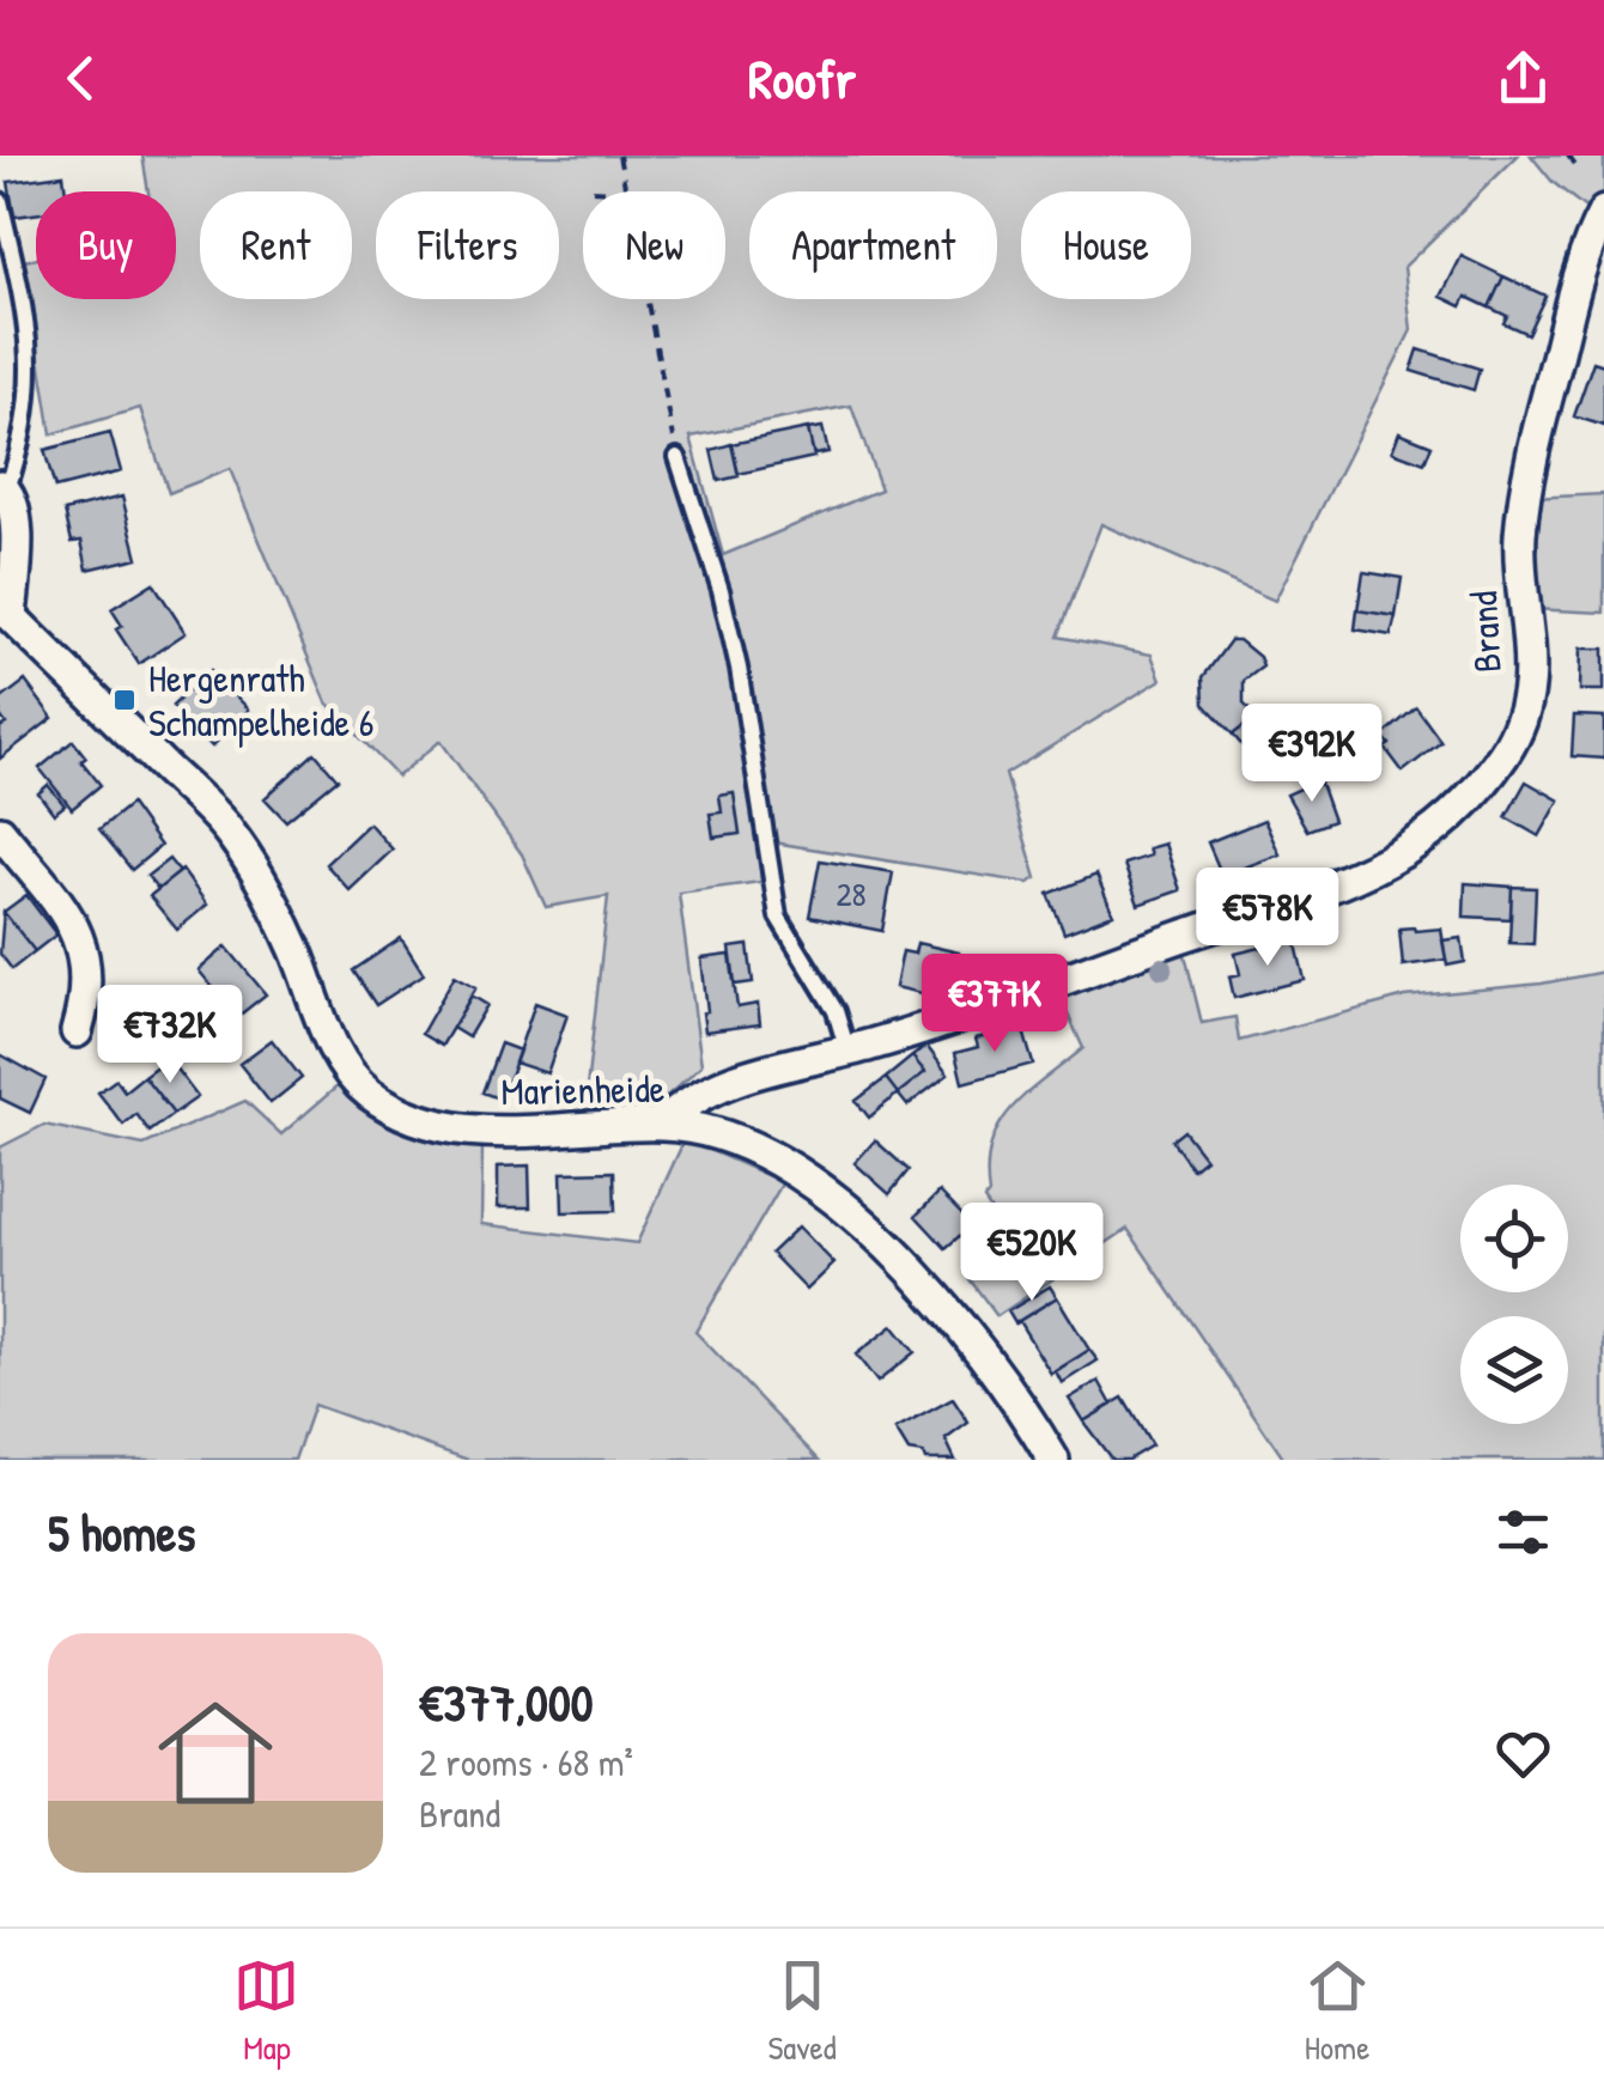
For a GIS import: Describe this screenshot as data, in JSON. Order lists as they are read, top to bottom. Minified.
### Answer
{"streets":{"street":["Brand","Marienheide"]},"crossings":[["Brand","Marienheide"]],"places":{"transit":["Hergenrath Schampelheide 6"]},"house_numbers":["28"],"page":{"header":"Roofr","chip":["Buy","Rent","Filters","New","Apartment","House"],"price":["€392K","€578K","€377K","€732K","€520K"],"heading":"5 homes","list":[{"name":"€377,000","note":"2 rooms · 68 m² · Brand"}],"tabs":["Map","Saved","Home"]}}
